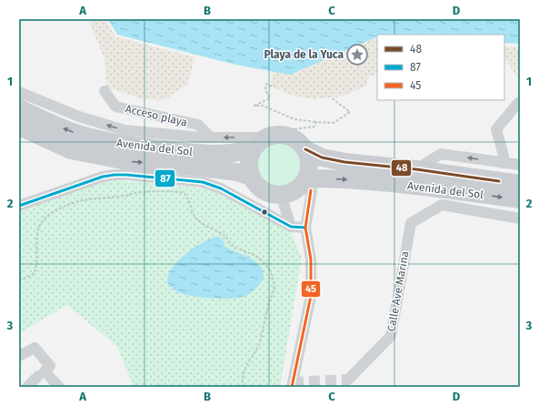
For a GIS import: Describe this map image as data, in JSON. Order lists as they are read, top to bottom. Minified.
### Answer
{"streets":{"main road":["Avenida del Sol"],"street":["Acceso playa","Calle Ave Marina"]},"crossings":[["Avenida del Sol","Calle Ave Marina"]],"places":{"place":["Playa de la Yuca"]},"lines":["transit line 48","transit line 87","transit line 45"],"legend":["48","87","45"],"grid":{"columns":["A","B","C","D"],"rows":["1","2","3"]}}
